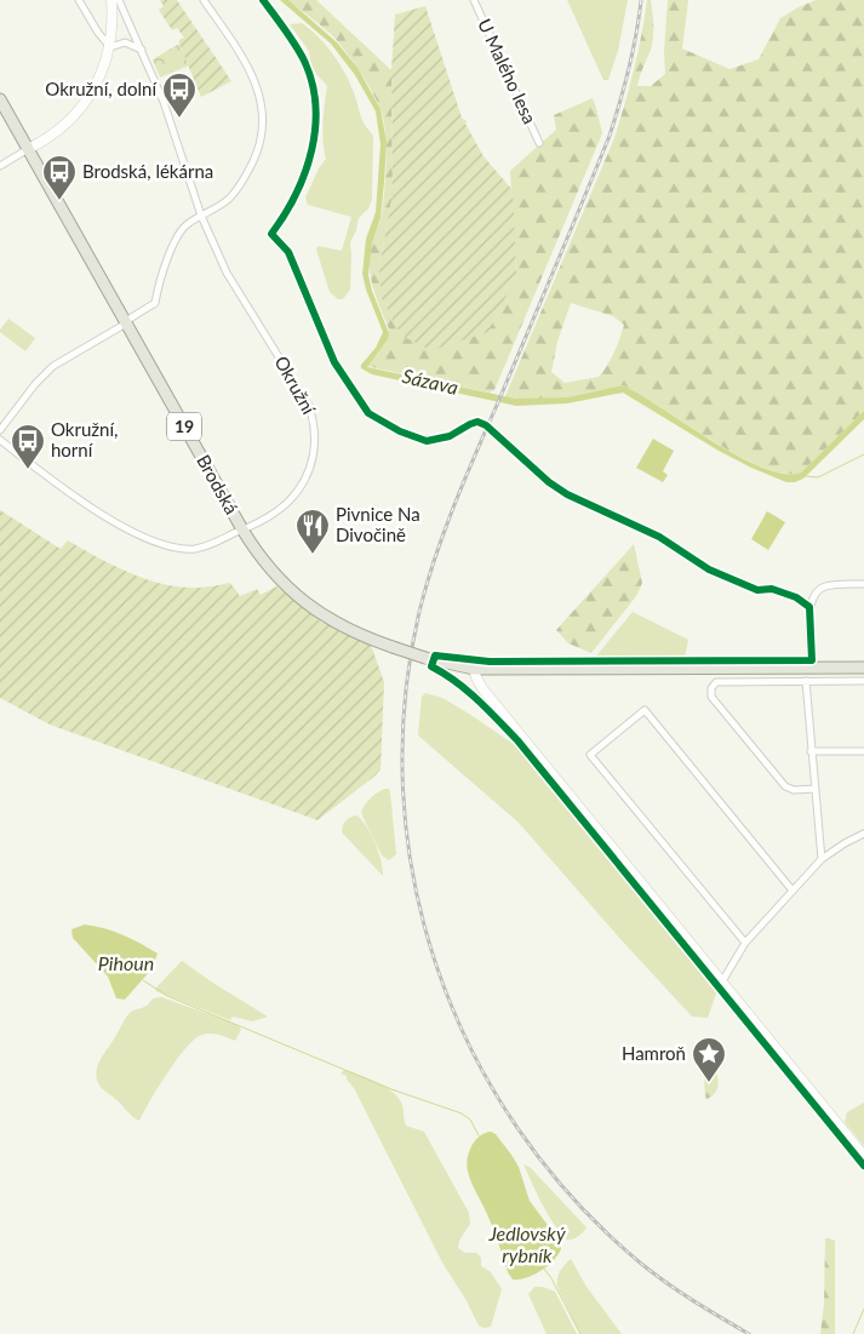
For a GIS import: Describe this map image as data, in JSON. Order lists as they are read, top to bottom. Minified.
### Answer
{"streets":{"main road":["19","Brodská"],"street":["U Malého lesa","Okružní"]},"crossings":[["Okružní","Brodská"],["19","Brodská"]],"water":["Sázava","Pihoun","Jedlovský rybník"],"places":{"bus stop":["Okružní, dolní","Brodská, lékárna","Okružní, horní"],"restaurant":["Pivnice Na Divočině"],"place":["Hamroň"]}}
